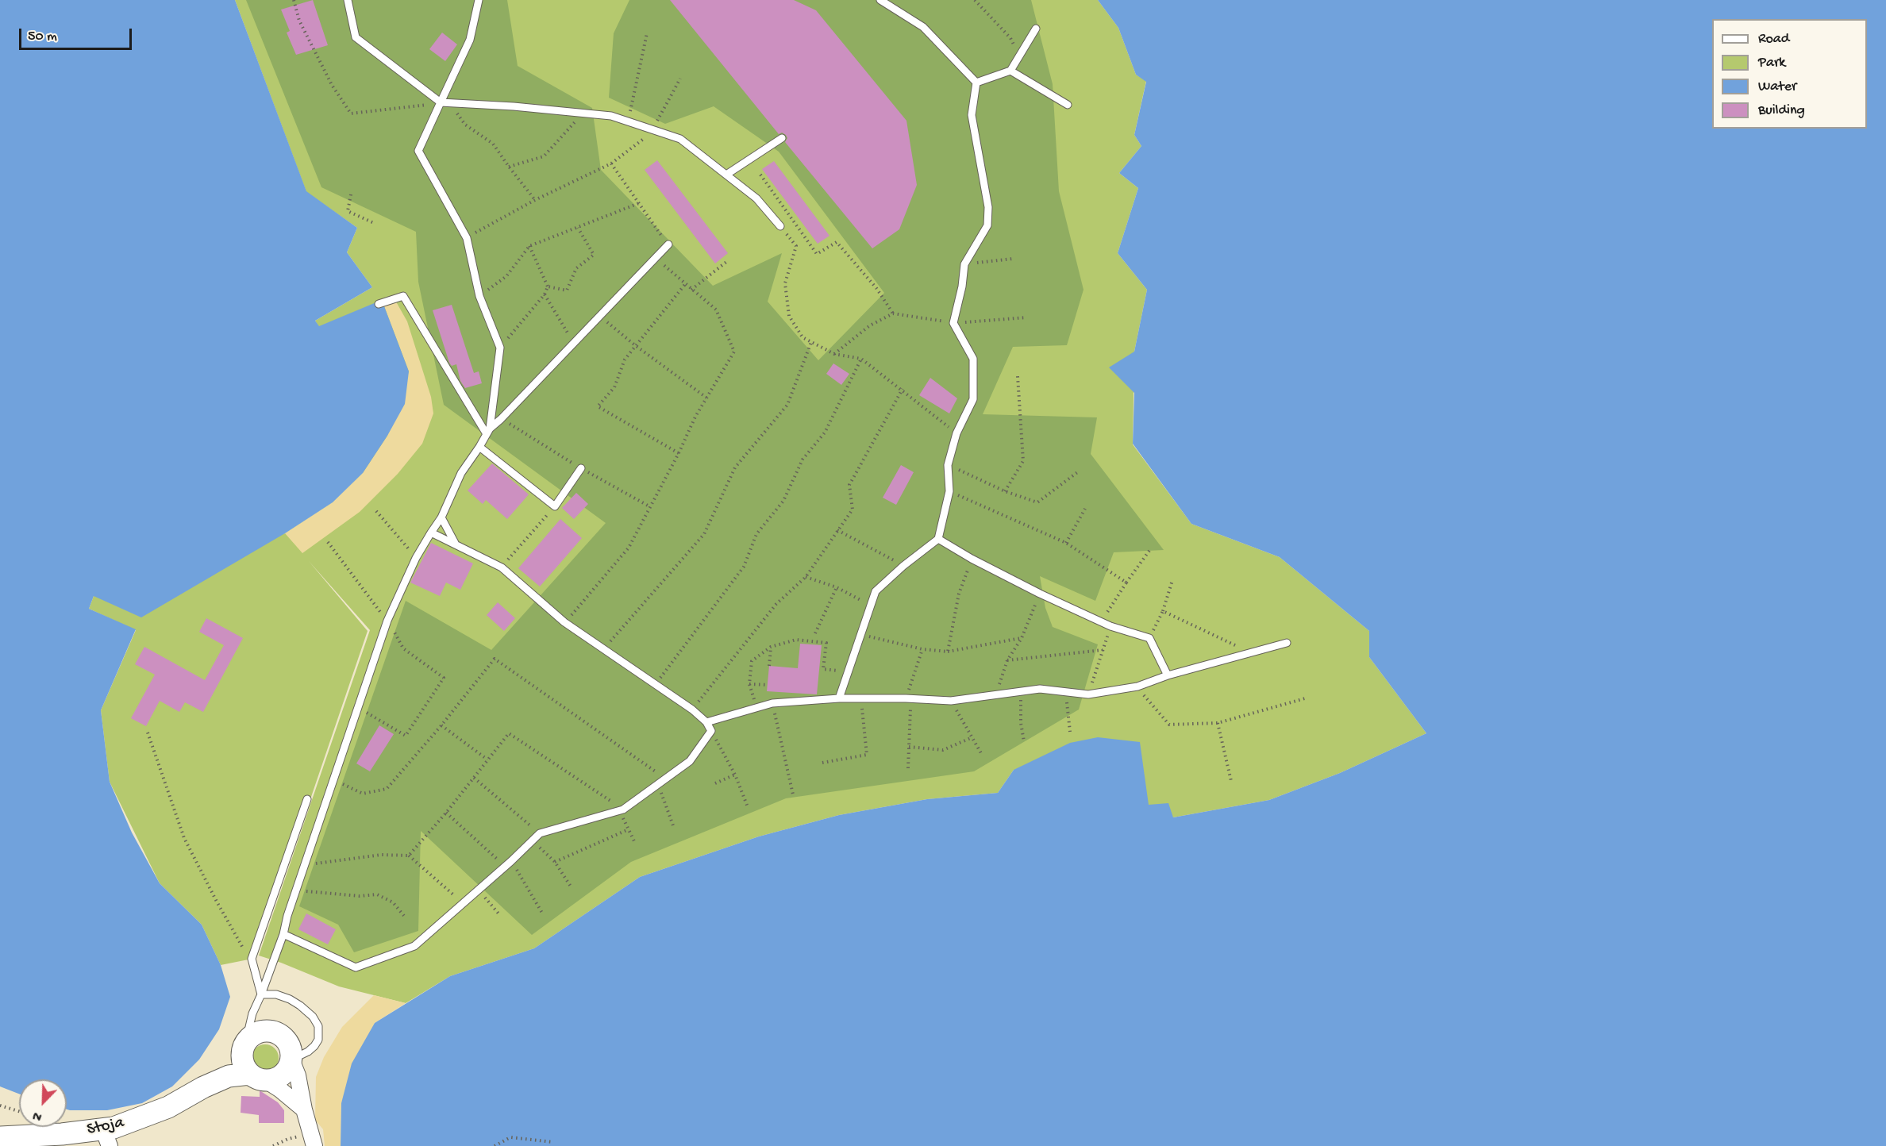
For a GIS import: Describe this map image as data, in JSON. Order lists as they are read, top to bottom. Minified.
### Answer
{"streets":{"main road":["Stoja"]},"legend":["Road","Park","Water","Building"],"scale_bar":"50 m","north":"bottom left"}
